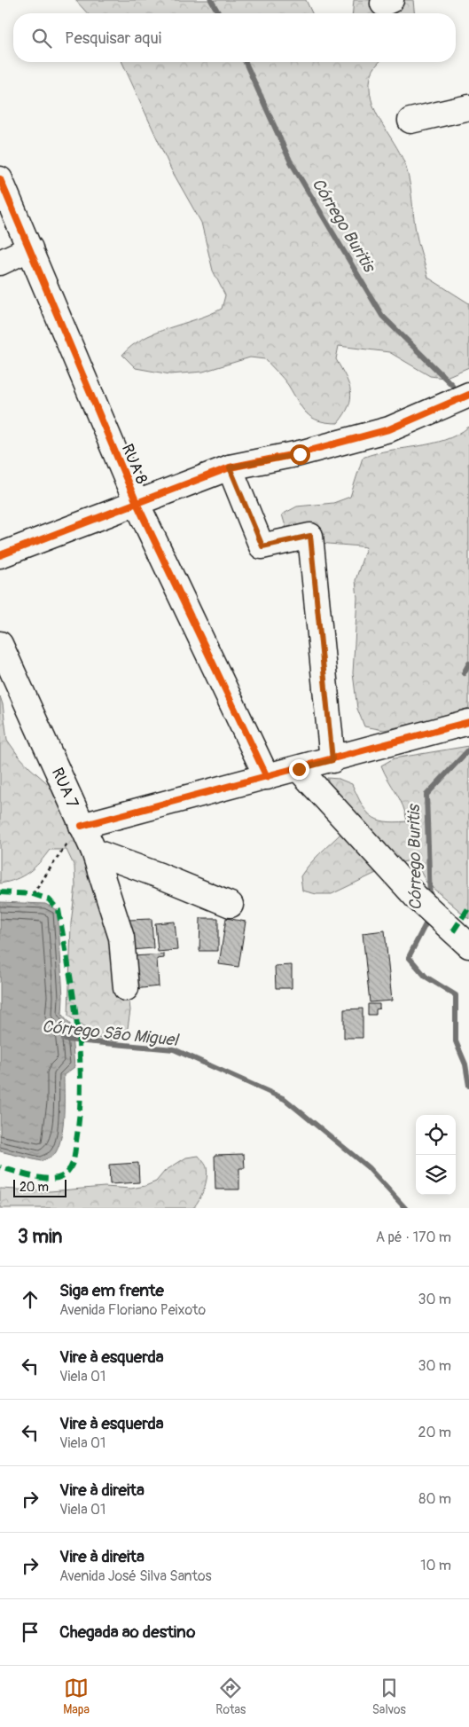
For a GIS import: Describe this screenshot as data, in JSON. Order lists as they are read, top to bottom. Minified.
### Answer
{"streets":{"street":["RUA 8","RUA 7"]},"water":["Córrego Buritis","Córrego São Miguel"],"scale_bar":"20 m","page":{"search":"Pesquisar aqui","scale":"20 m","heading":["3 min","A pé · 170 m"],"list":[["Siga em frente","Avenida Floriano Peixoto","30 m"],["Vire à esquerda","Viela 01","30 m"],["Vire à esquerda","Viela 01","20 m"],["Vire à direita","Viela 01","80 m"],["Vire à direita","Avenida José Silva Santos","10 m"],"Chegada ao destino"],"nav":["Mapa","Rotas","Salvos"]}}
